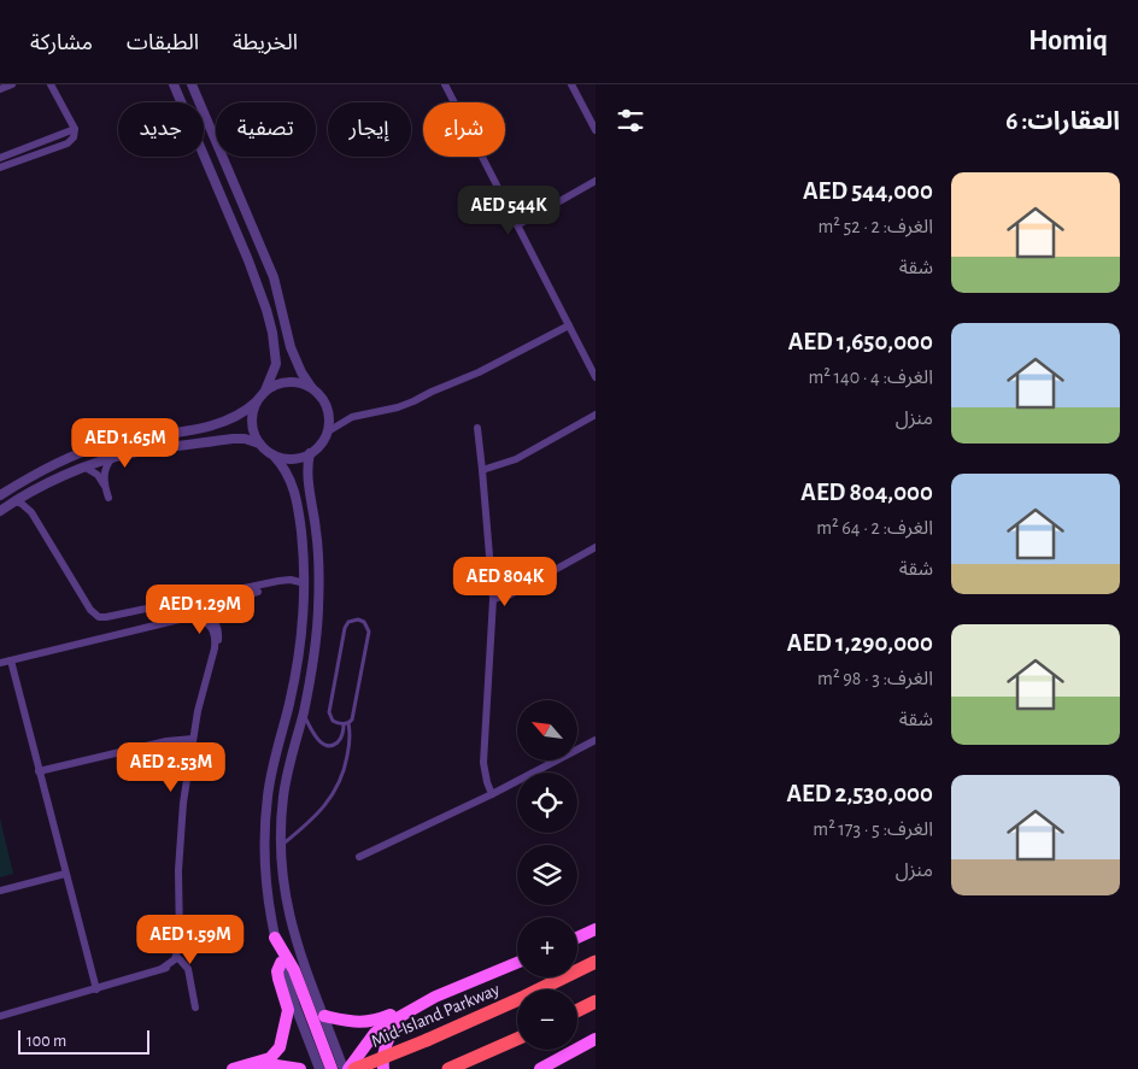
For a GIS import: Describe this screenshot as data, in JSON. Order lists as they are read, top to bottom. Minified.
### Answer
{"streets":{"highway":["Mid-Island Parkway"]},"scale_bar":"100 m","north":"top left","page":{"header":"Homiq","nav":["الخريطة","الطبقات","مشاركة"],"heading":"العقارات: 6","chip":["شراء","إيجار","تصفية","جديد"],"list":[{"name":"AED 544,000","note":"الغرف: 2 · 52 m² · شقة"},{"name":"AED 1,650,000","note":"الغرف: 4 · 140 m² · منزل"},{"name":"AED 804,000","note":"الغرف: 2 · 64 m² · شقة"},{"name":"AED 1,290,000","note":"الغرف: 3 · 98 m² · شقة"},{"name":"AED 2,530,000","note":"الغرف: 5 · 173 m² · منزل"}],"price":["AED 544K","AED 1.65M","AED 804K","AED 1.29M","AED 2.53M","AED 1.59M"],"map_buttons":["+","−"],"scale":"100 m"}}
